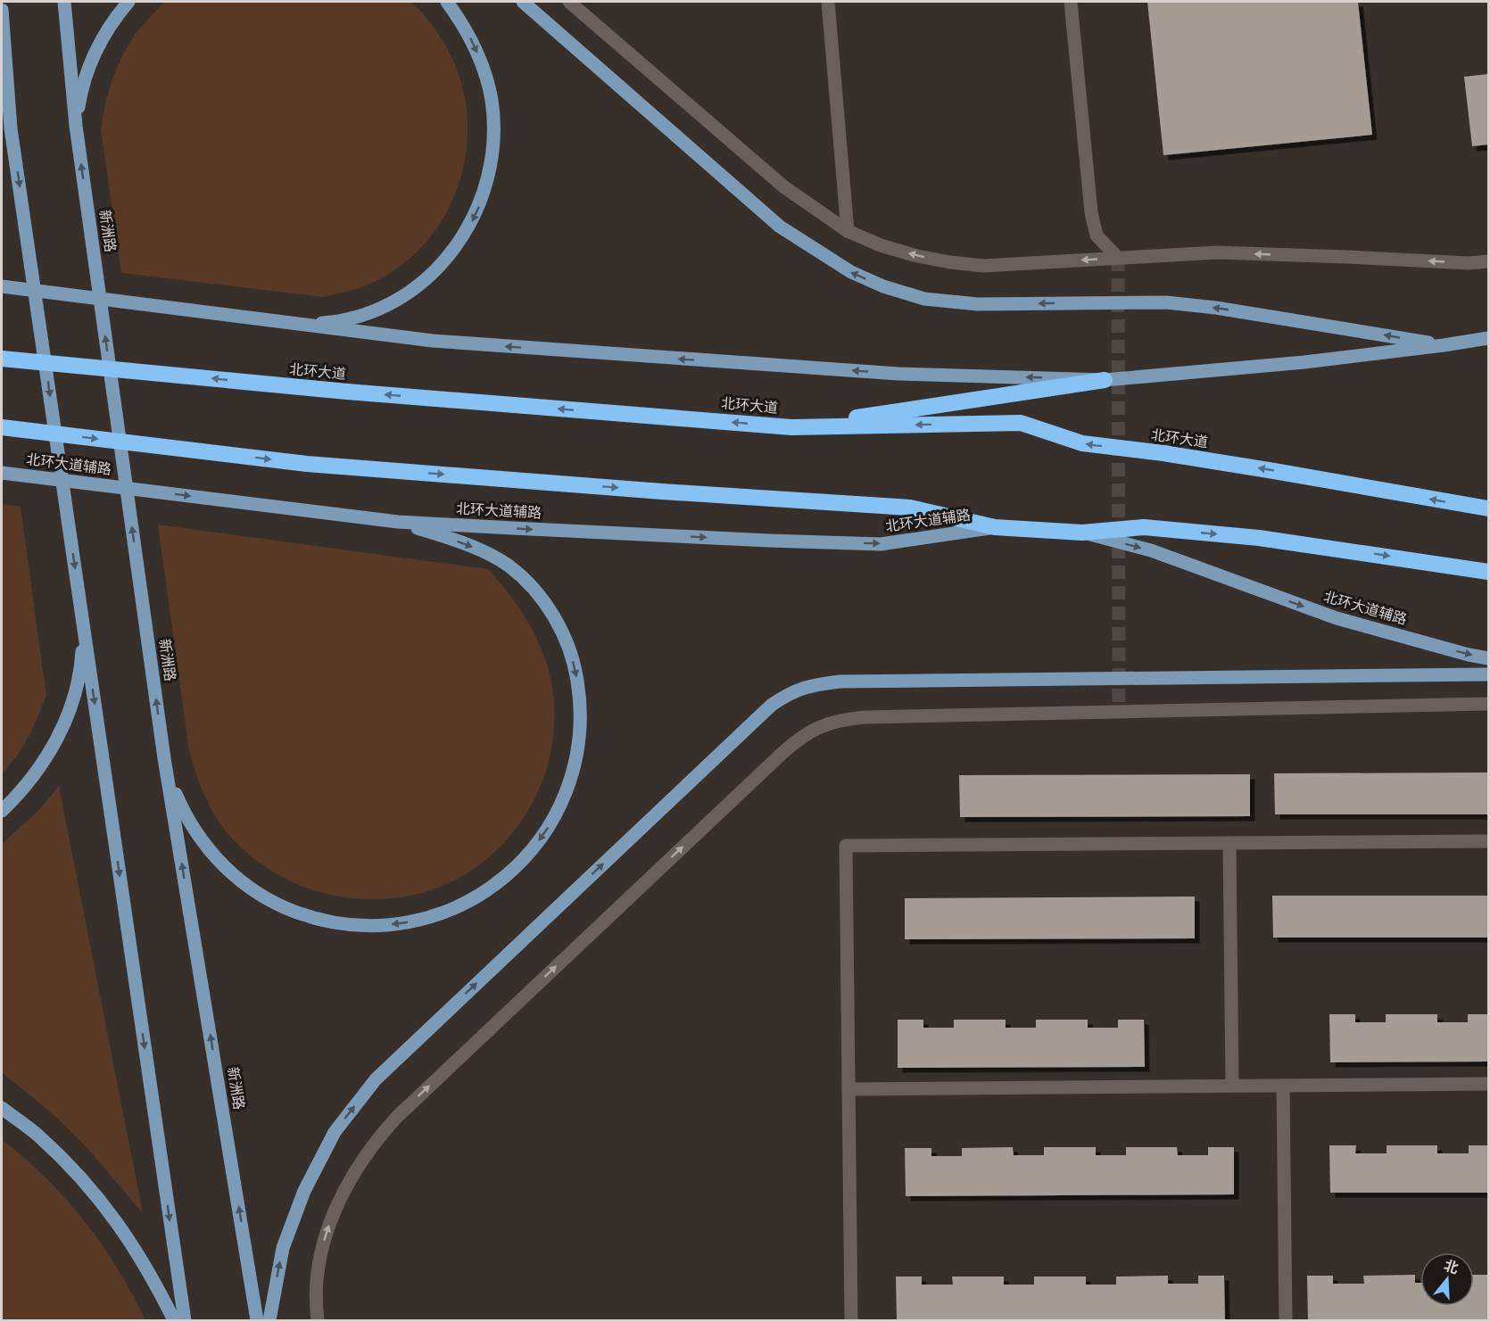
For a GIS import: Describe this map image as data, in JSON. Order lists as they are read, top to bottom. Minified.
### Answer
{"streets":{"highway":["北环大道"],"main road":["新洲路","北环大道辅路"]},"one_way":["北环大道辅路"],"north":"top"}
